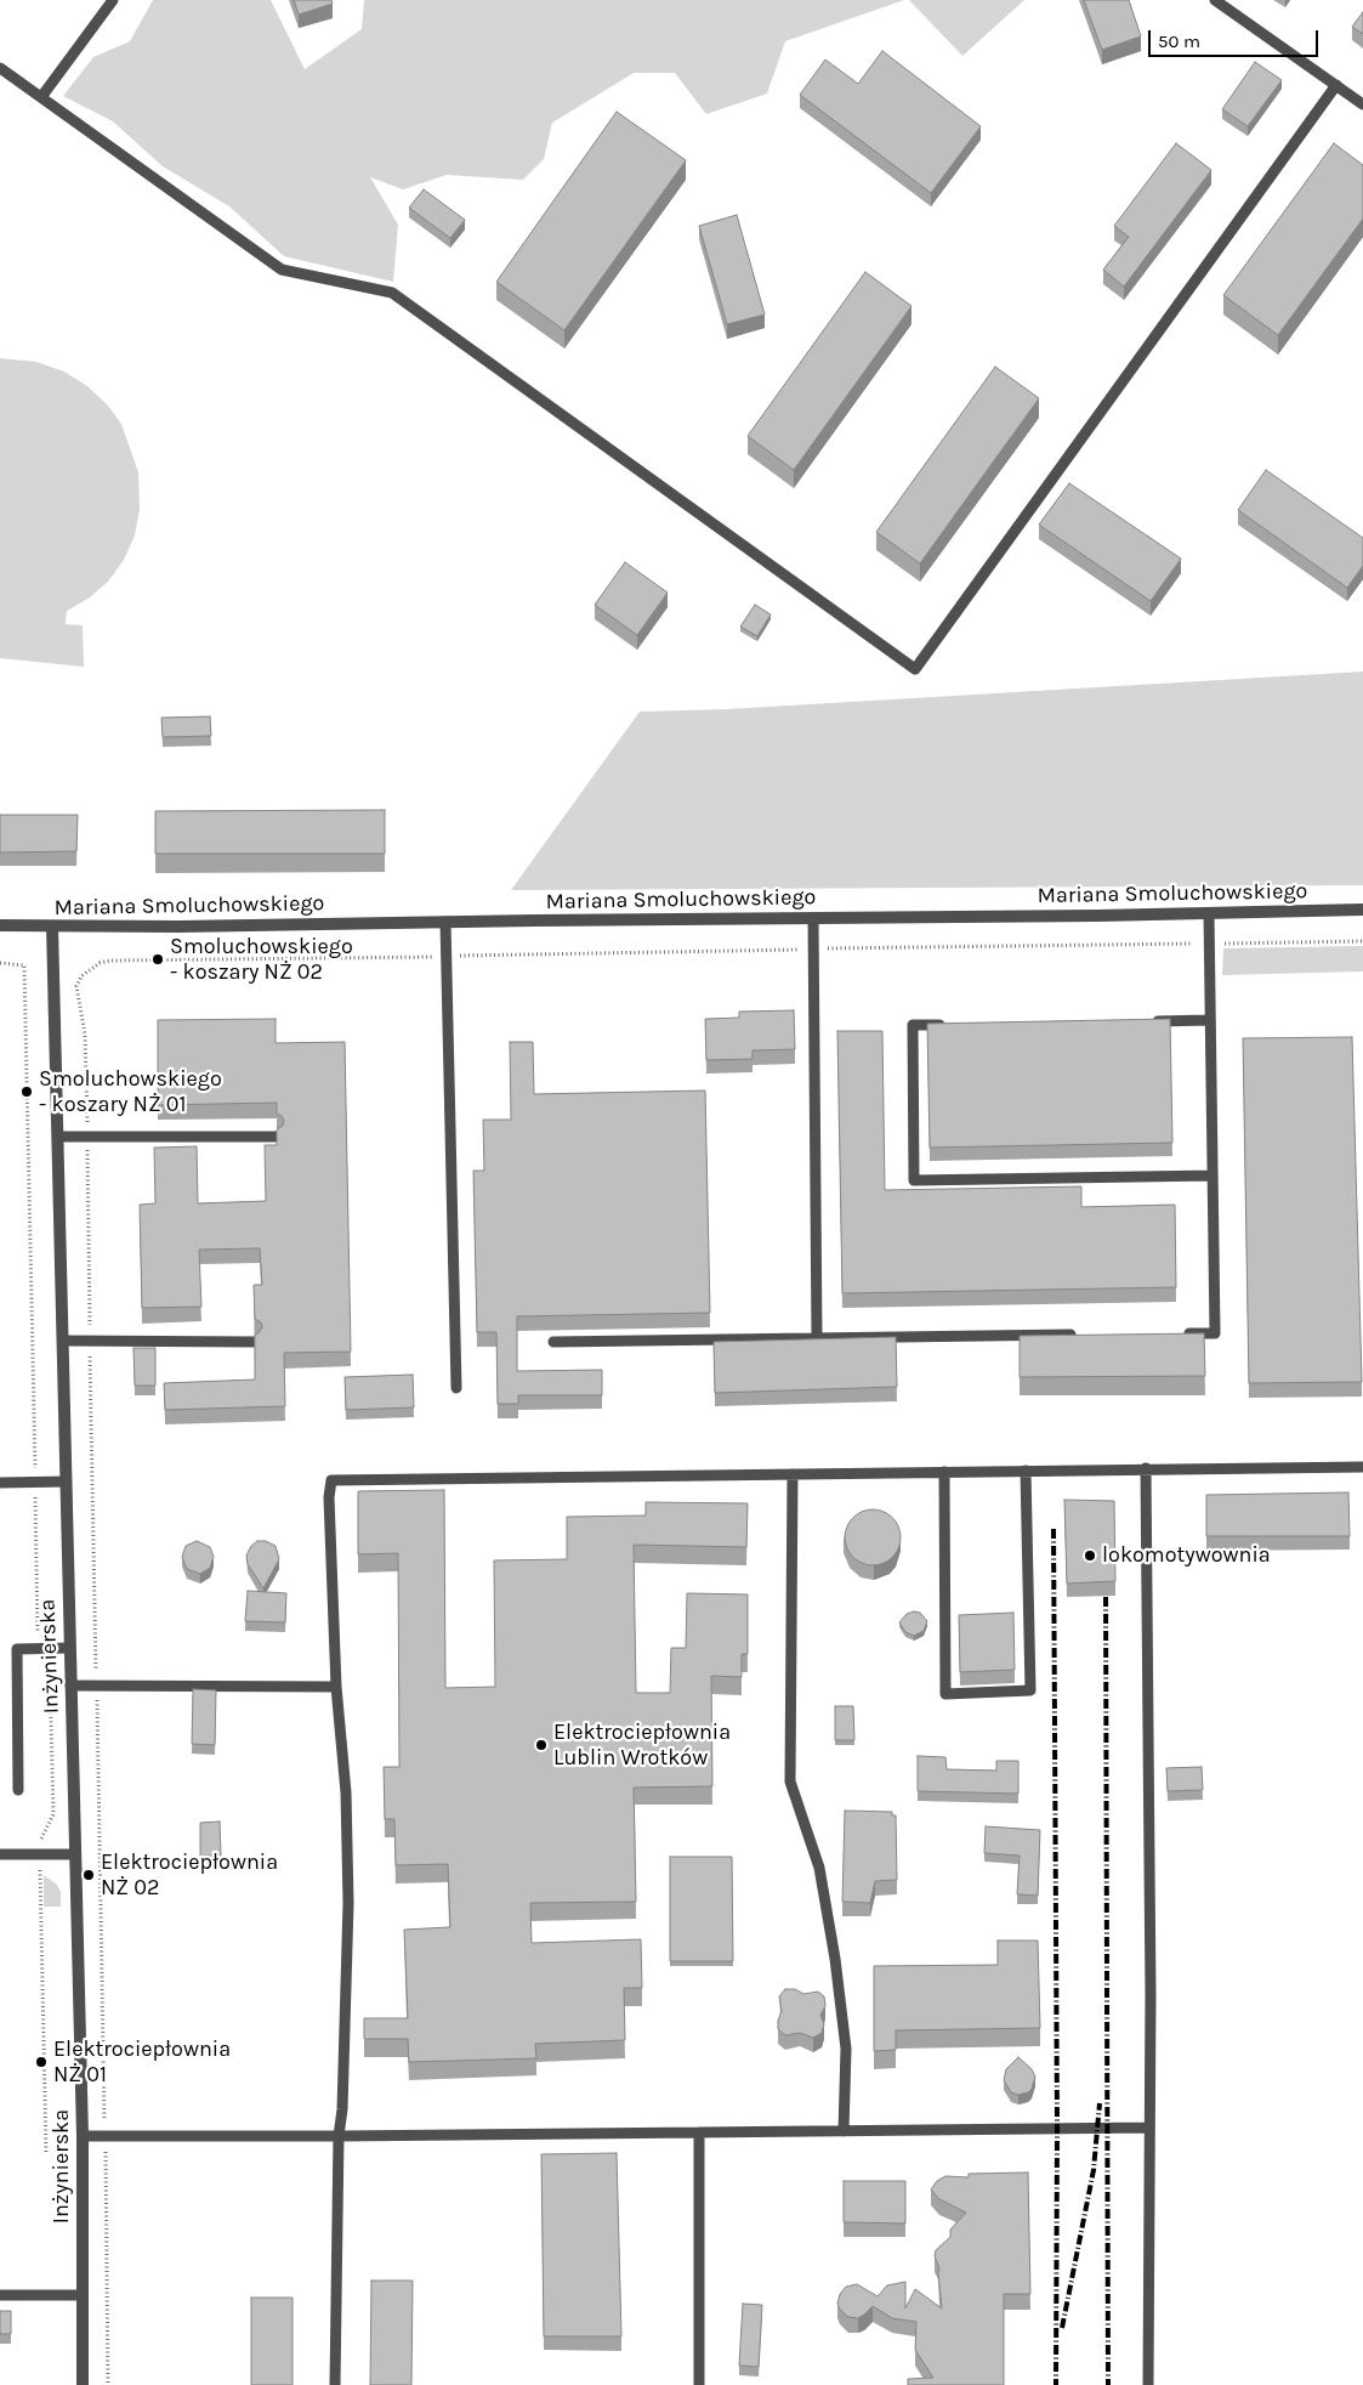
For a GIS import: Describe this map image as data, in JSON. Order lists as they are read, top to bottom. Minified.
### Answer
{"streets":{"street":["Mariana Smoluchowskiego","Inżynierska"]},"crossings":[["Mariana Smoluchowskiego","Inżynierska"]],"places":["Smoluchowskiego - koszary NŻ 02","Smoluchowskiego - koszary NŻ 01","lokomotywownia","Elektrociepłownia Lublin Wrotków","Elektrociepłownia NŻ 02","Elektrociepłownia NŻ 01"],"scale_bar":"50 m"}
